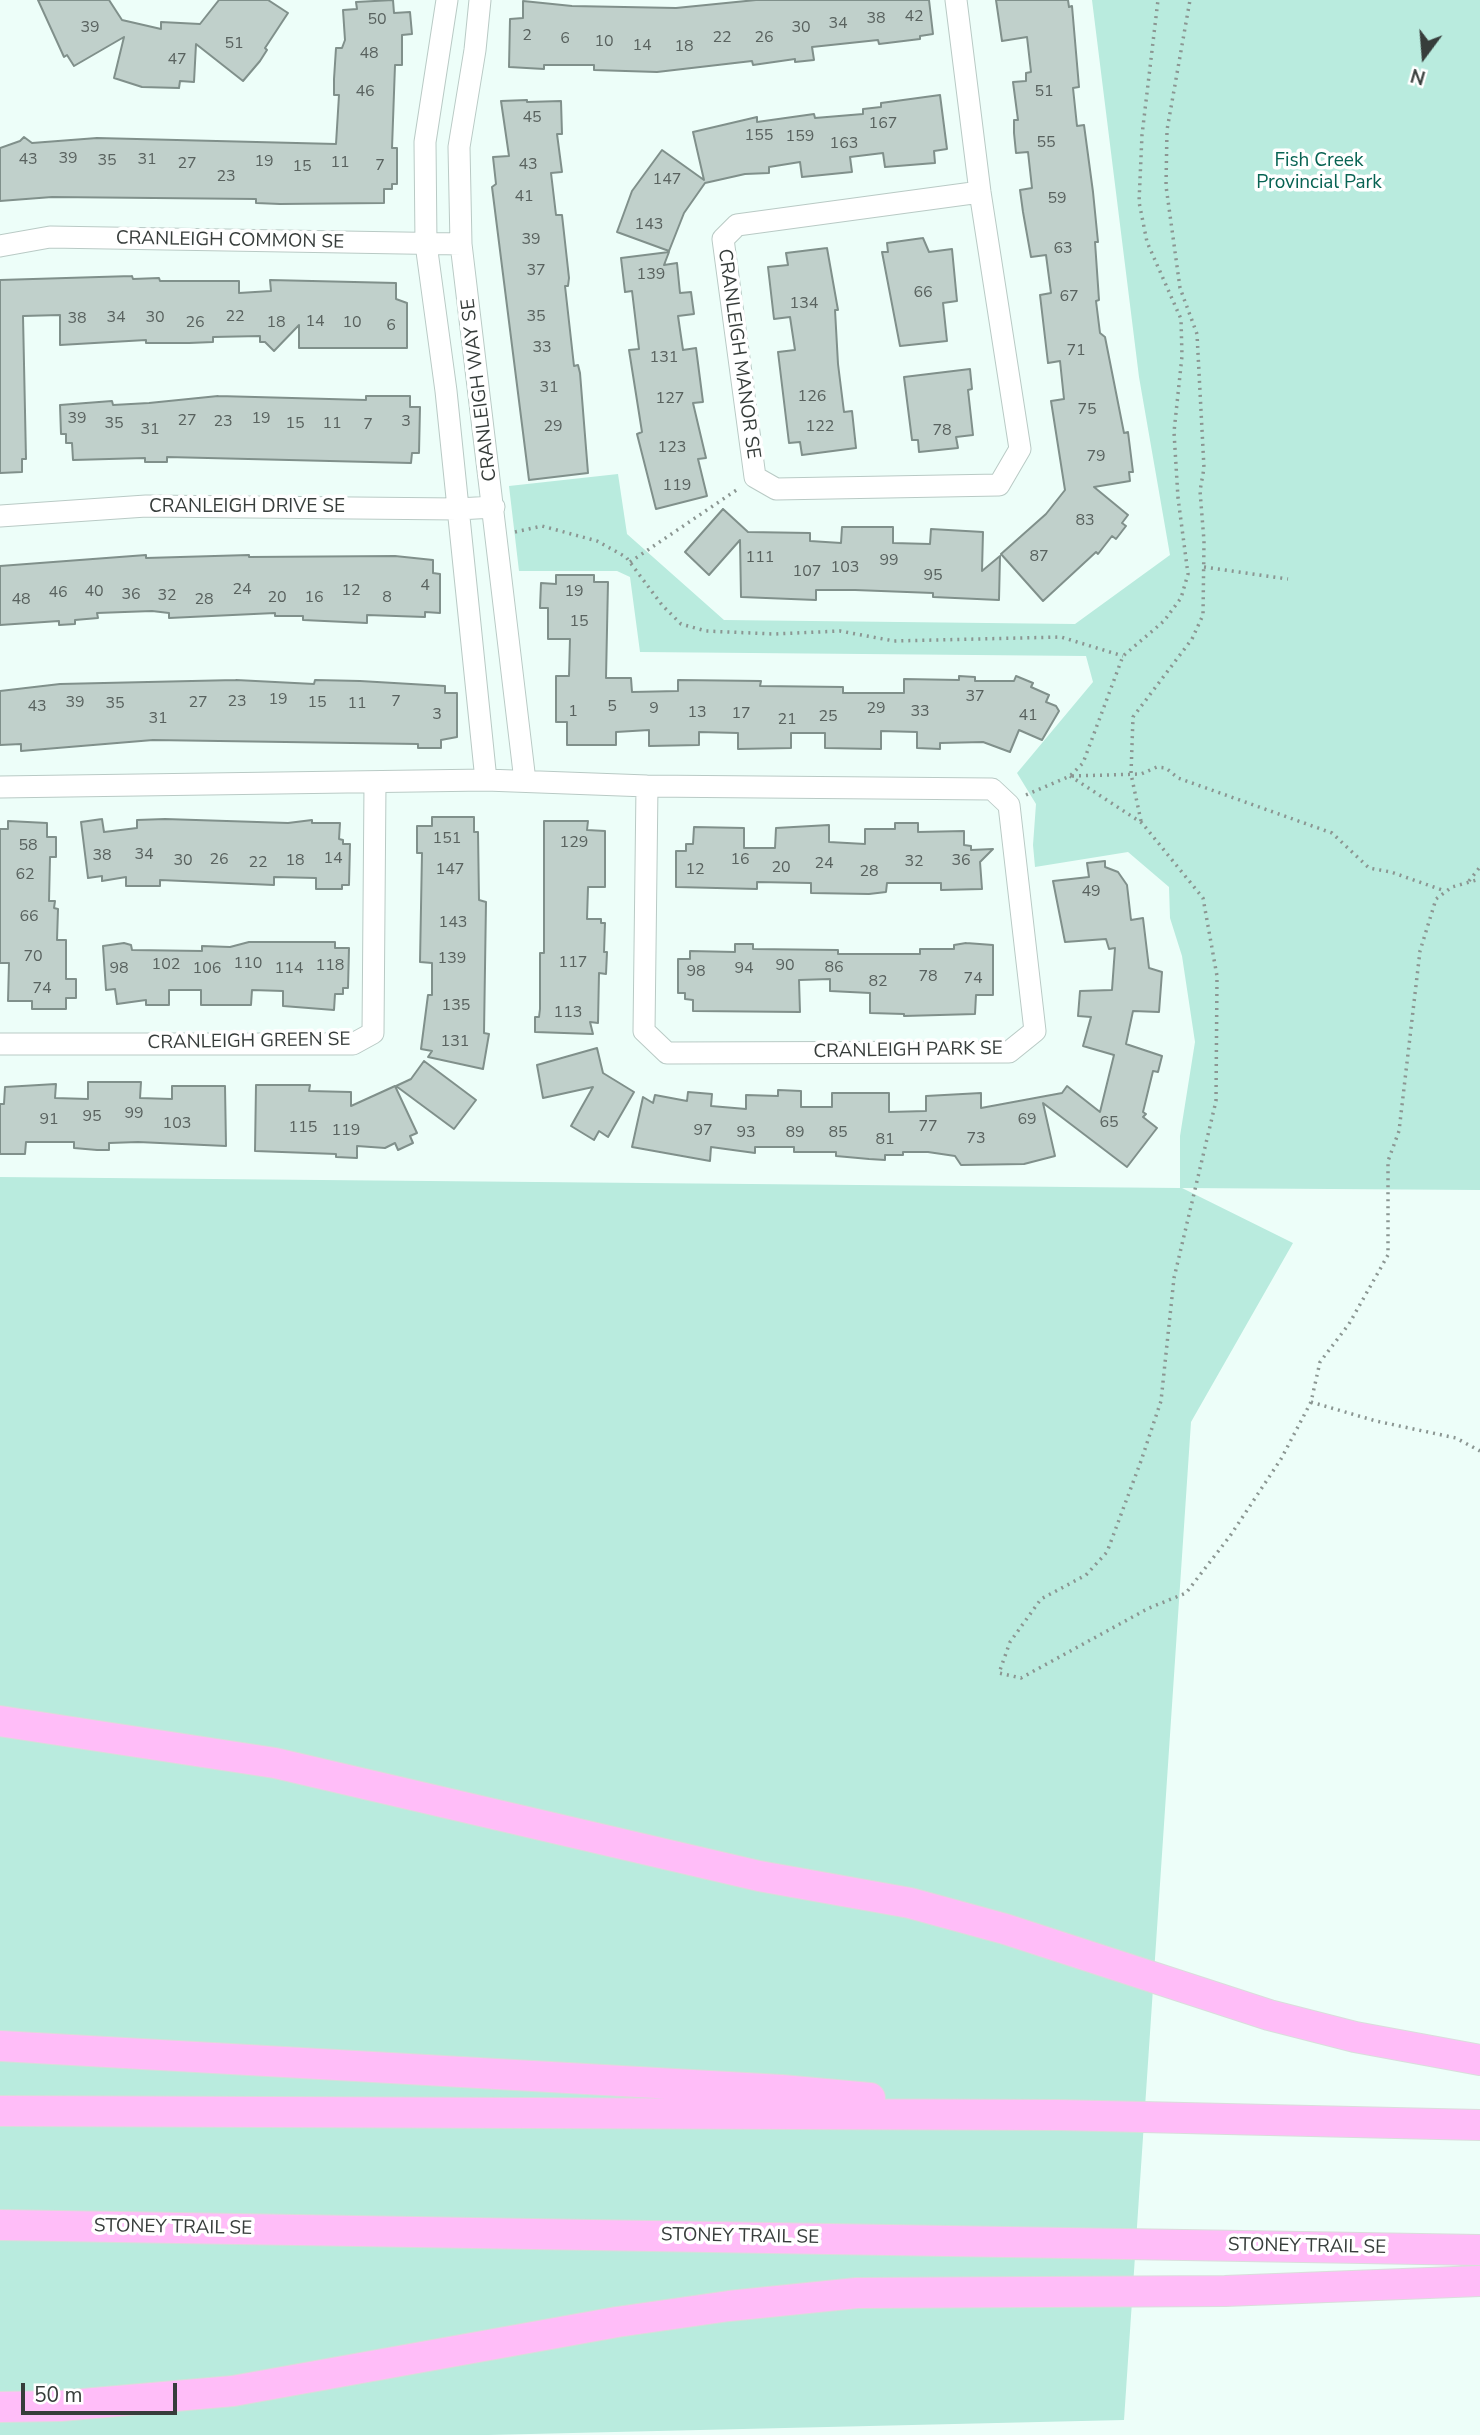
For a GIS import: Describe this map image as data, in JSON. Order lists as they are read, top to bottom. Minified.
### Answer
{"streets":{"highway":["STONEY TRAIL SE"],"street":["CRANLEIGH COMMON SE","CRANLEIGH MANOR SE","CRANLEIGH WAY SE","CRANLEIGH DRIVE SE","CRANLEIGH GREEN SE","CRANLEIGH PARK SE"]},"crossings":[["CRANLEIGH COMMON SE","CRANLEIGH WAY SE"],["CRANLEIGH WAY SE","CRANLEIGH DRIVE SE"]],"parks":["Fish Creek Provincial Park"],"house_numbers":["42","38","50","34","39","30","2","22","26","6","10","51","14","18","48","47","46","51","45","167","155","159","55","163","39","43","31","35","19","11","27","43","7","15","23","147","41","59","143","39","63","37","139","66","67","134","22","35","34","30","38","14","26","18","10","6","33","71","131","31","126","127","75","39","19","27","23","3","35","15","11","7","29","122","31","78","123","79","119","83","87","111","99","103","107","95","4","24","12","40","19","46","36","32","20","16","8","48","28","15","37","19","23","7","39","27","15","35","11","43","5","9","29","1","33","13","17","3","41","25","31","21","151","129","58","34","38","14","26","16","30","18","36","32","22","24","20","147","12","28","62","49","66","143","70","139","117","110","102","118","90","86","98","106","114","94","98","78","74","82","74","135","113","131","99","95","91","69","65","103","77","115","119","97","93","89","85","73","81"],"scale_bar":"50 m","north":"bottom"}
